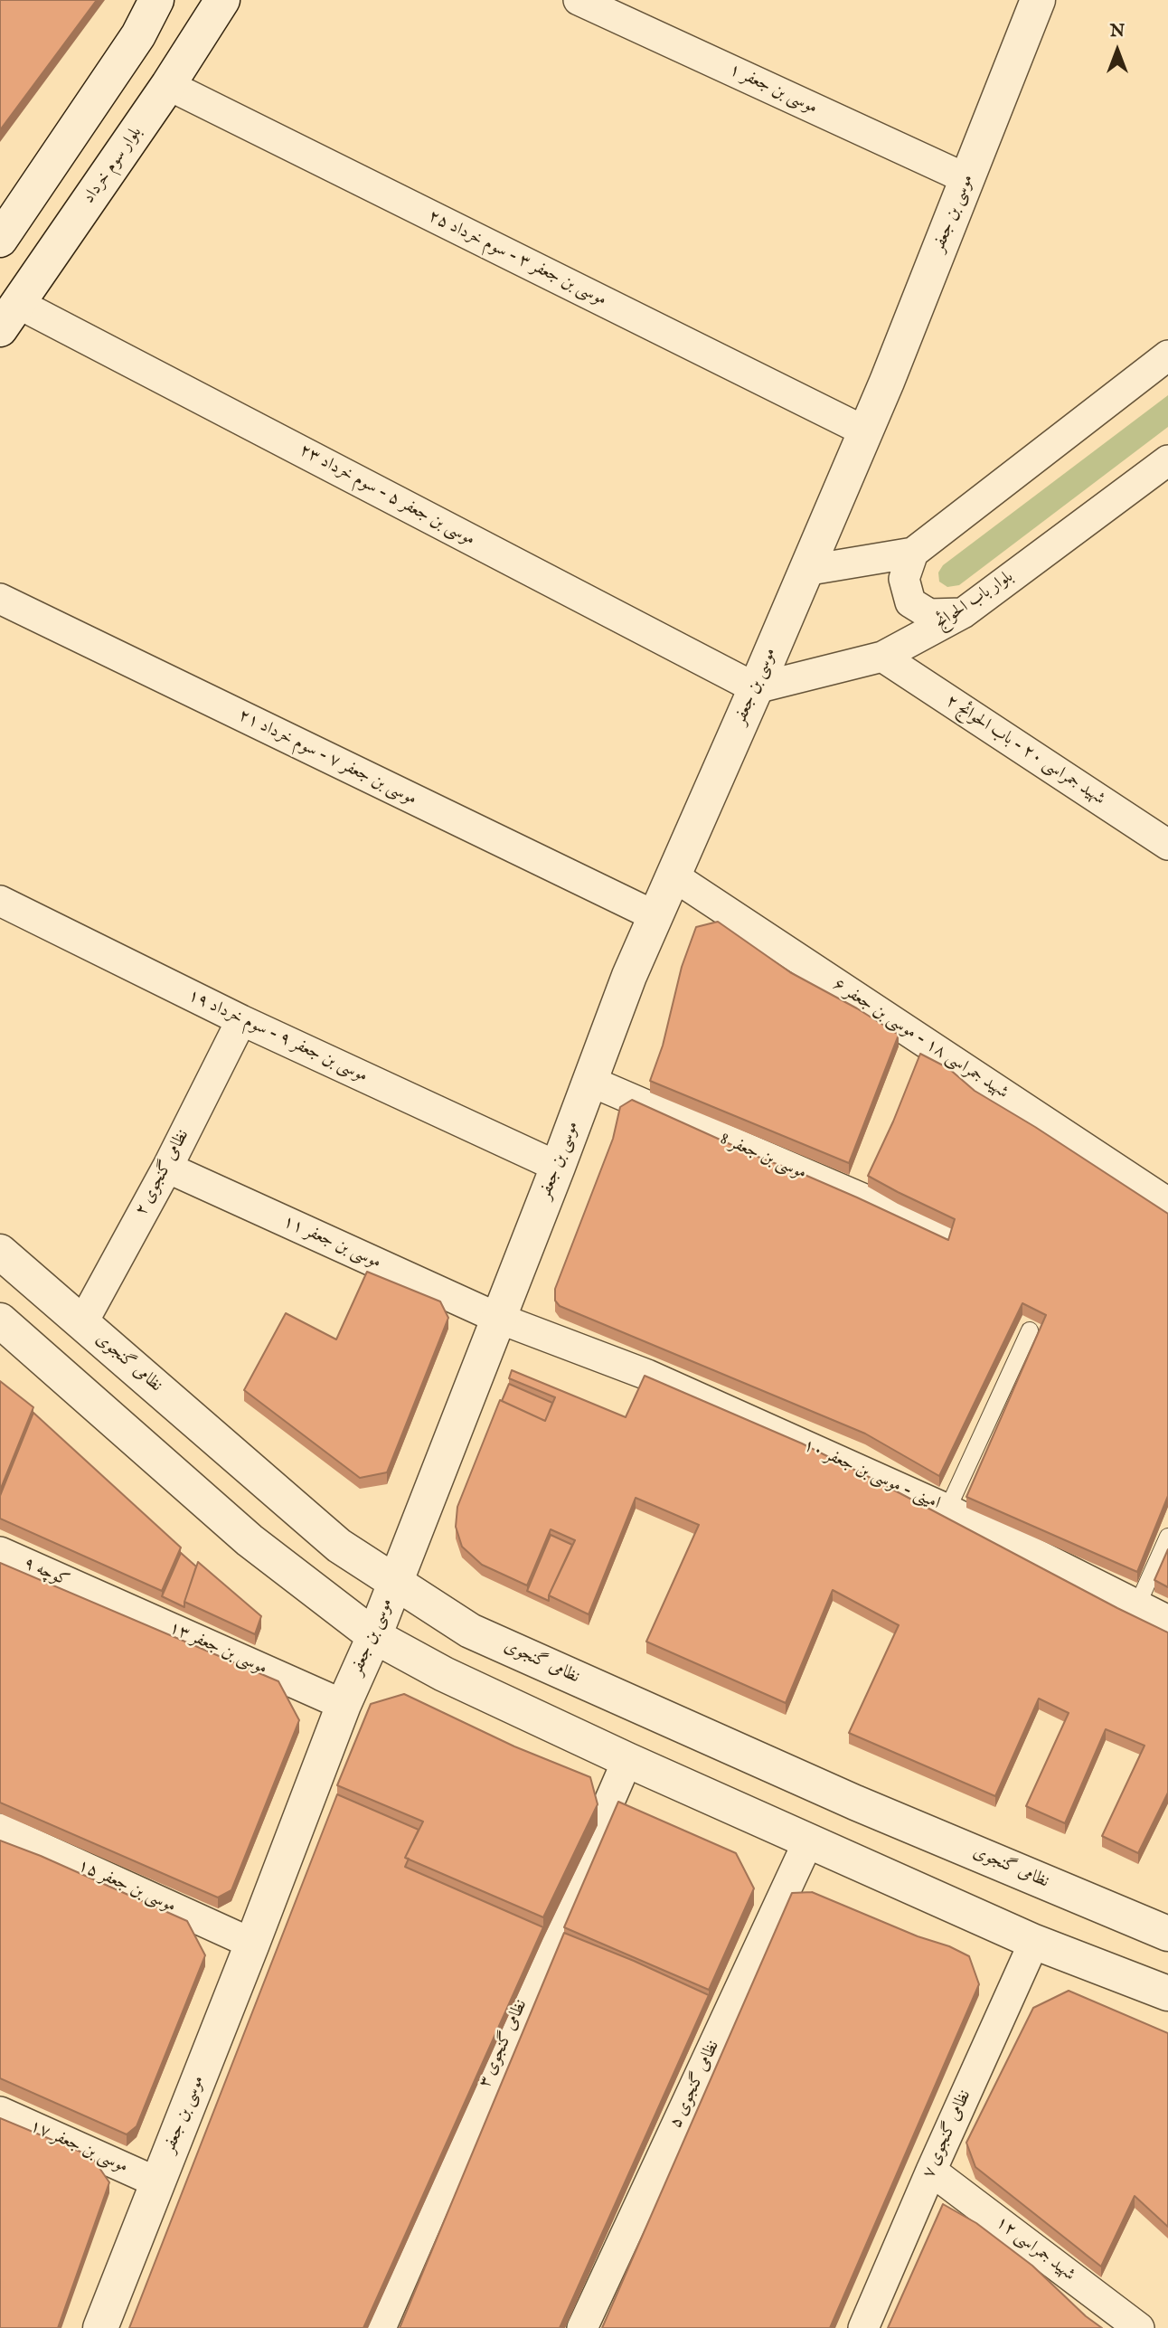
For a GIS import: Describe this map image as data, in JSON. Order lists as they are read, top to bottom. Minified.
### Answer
{"streets":{"street":["موسی بن جعفر ۱","بلوار سوم خرداد","موسی بن جعفر","موسی بن جعفر ۳ - سوم خرداد ۲۵","موسی بن جعفر ۵ - سوم خرداد ۲۳","بلوار باب الحوائج","شهید جمراسی ۲۰ - باب الحوائج ۲","موسی بن جعفر ۷ - سوم خرداد ۲۱","موسی بن جعفر ۹ - سوم خرداد ۱۹","شهید جمراسی ۱۸ - موسی بن جعفر ۶","موسی بن جعفر 8","نظامی گنجوی ۲","موسی بن جعفر ۱۱","نظامی گنجوی","امینی - موسی بن جعفر ۱۰","کوچه ۹","موسی بن جعفر ۱۳","موسی بن جعفر ۱۵","نظامی گنجوی ۳","نظامی گنجوی ۵","نظامی گنجوی ۷","موسی بن جعفر ۱۷","شهید جمراسی ۱۲"]},"crossings":[["موسی بن جعفر ۱","موسی بن جعفر"],["بلوار سوم خرداد","موسی بن جعفر ۳ - سوم خرداد ۲۵"],["بلوار سوم خرداد","موسی بن جعفر ۵ - سوم خرداد ۲۳"],["موسی بن جعفر","موسی بن جعفر ۳ - سوم خرداد ۲۵"],["موسی بن جعفر","موسی بن جعفر ۵ - سوم خرداد ۲۳"],["موسی بن جعفر","بلوار باب الحوائج"],["موسی بن جعفر","موسی بن جعفر ۷ - سوم خرداد ۲۱"],["موسی بن جعفر","موسی بن جعفر ۹ - سوم خرداد ۱۹"],["موسی بن جعفر","شهید جمراسی ۱۸ - موسی بن جعفر ۶"],["موسی بن جعفر","موسی بن جعفر 8"],["موسی بن جعفر","موسی بن جعفر ۱۱"],["موسی بن جعفر","نظامی گنجوی"],["موسی بن جعفر","امینی - موسی بن جعفر ۱۰"],["موسی بن جعفر","موسی بن جعفر ۱۳"],["موسی بن جعفر","موسی بن جعفر ۱۵"],["موسی بن جعفر","موسی بن جعفر ۱۷"],["موسی بن جعفر ۵ - سوم خرداد ۲۳","بلوار باب الحوائج"],["بلوار باب الحوائج","شهید جمراسی ۲۰ - باب الحوائج ۲"],["موسی بن جعفر ۹ - سوم خرداد ۱۹","نظامی گنجوی ۲"],["نظامی گنجوی ۲","موسی بن جعفر ۱۱"],["نظامی گنجوی ۲","نظامی گنجوی"],["موسی بن جعفر ۱۱","امینی - موسی بن جعفر ۱۰"],["کوچه ۹","موسی بن جعفر ۱۳"],["نظامی گنجوی ۷","شهید جمراسی ۱۲"]],"north":"top"}
